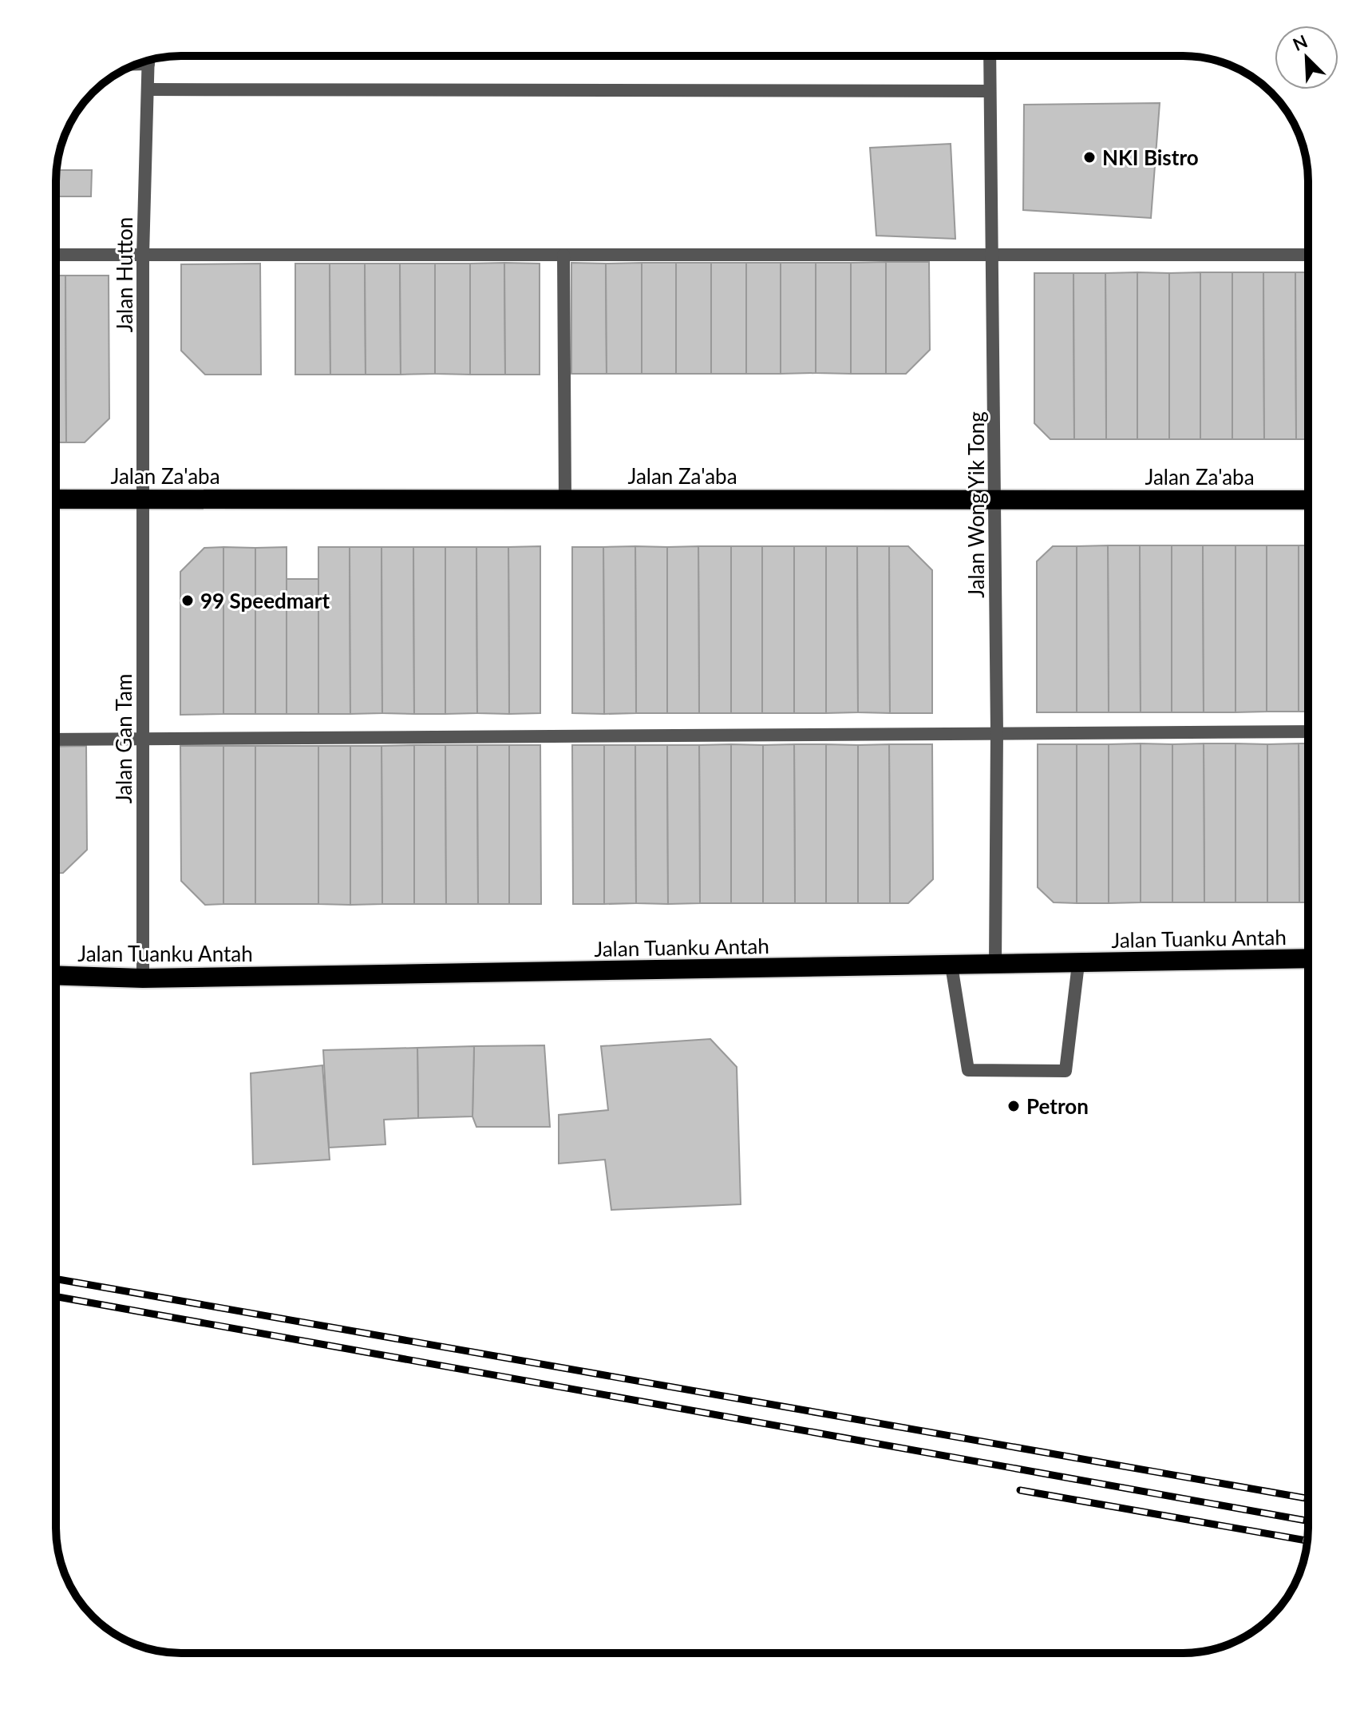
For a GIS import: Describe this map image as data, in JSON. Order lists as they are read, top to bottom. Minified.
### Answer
{"streets":{"highway":["Jalan Za'aba","Jalan Tuanku Antah"],"street":["Jalan Hutton","Jalan Wong Yik Tong","Jalan Gan Tam"]},"crossings":[["Jalan Hutton","Jalan Za'aba"],["Jalan Hutton","Jalan Gan Tam"],["Jalan Za'aba","Jalan Wong Yik Tong"],["Jalan Za'aba","Jalan Gan Tam"],["Jalan Wong Yik Tong","Jalan Tuanku Antah"],["Jalan Gan Tam","Jalan Tuanku Antah"]],"places":["NKI Bistro","99 Speedmart","Petron"],"north":"top left"}
